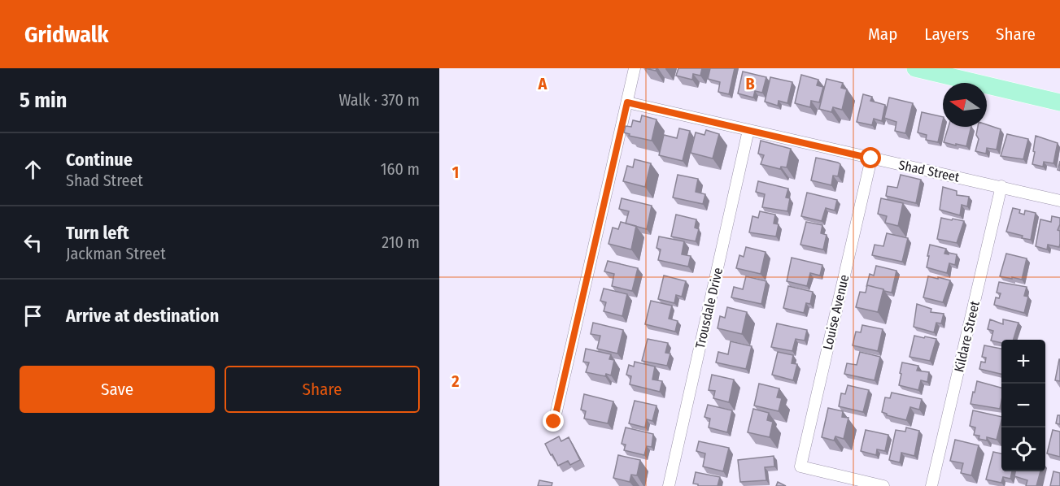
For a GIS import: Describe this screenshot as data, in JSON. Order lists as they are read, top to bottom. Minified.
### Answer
{"streets":{"street":["Shad Street","Trousdale Drive","Louise Avenue","Kildare Street"]},"crossings":[["Shad Street","Trousdale Drive"],["Shad Street","Louise Avenue"],["Shad Street","Kildare Street"]],"north":"left","page":{"header":"Gridwalk","nav":["Map","Layers","Share"],"heading":["5 min","Walk · 370 m"],"list":[["Continue","Shad Street","160 m"],["Turn left","Jackman Street","210 m"],"Arrive at destination"],"map_buttons":["+","−"],"buttons":["Save","Share"]},"grid":{"columns":["A","B"],"rows":["1","2"]}}
